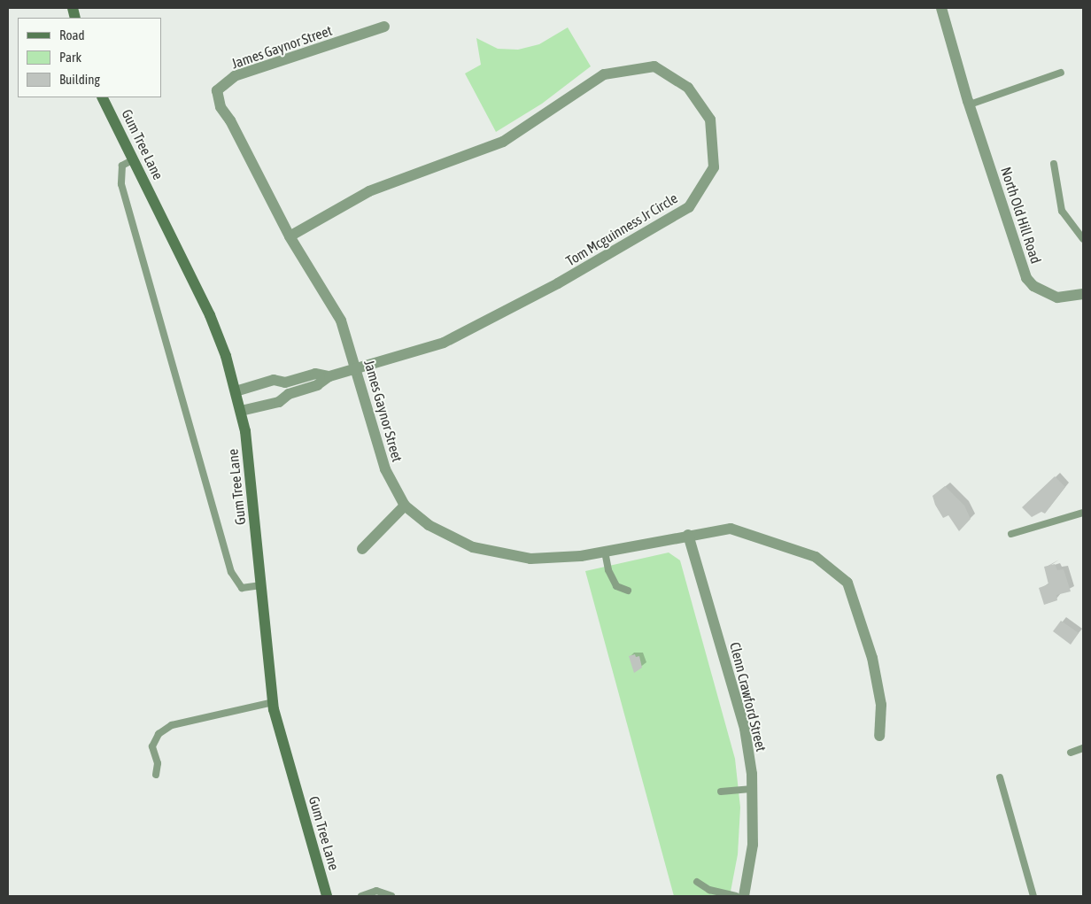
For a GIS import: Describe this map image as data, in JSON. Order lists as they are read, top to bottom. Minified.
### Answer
{"streets":{"street":["James Gaynor Street","Gum Tree Lane","North Old Hill Road","Tom Mcguinness Jr Circle","Clenn Crawford Street"]},"crossings":[["James Gaynor Street","Tom Mcguinness Jr Circle"],["James Gaynor Street","Clenn Crawford Street"],["Gum Tree Lane","Tom Mcguinness Jr Circle"]],"legend":["Road","Park","Building"]}
